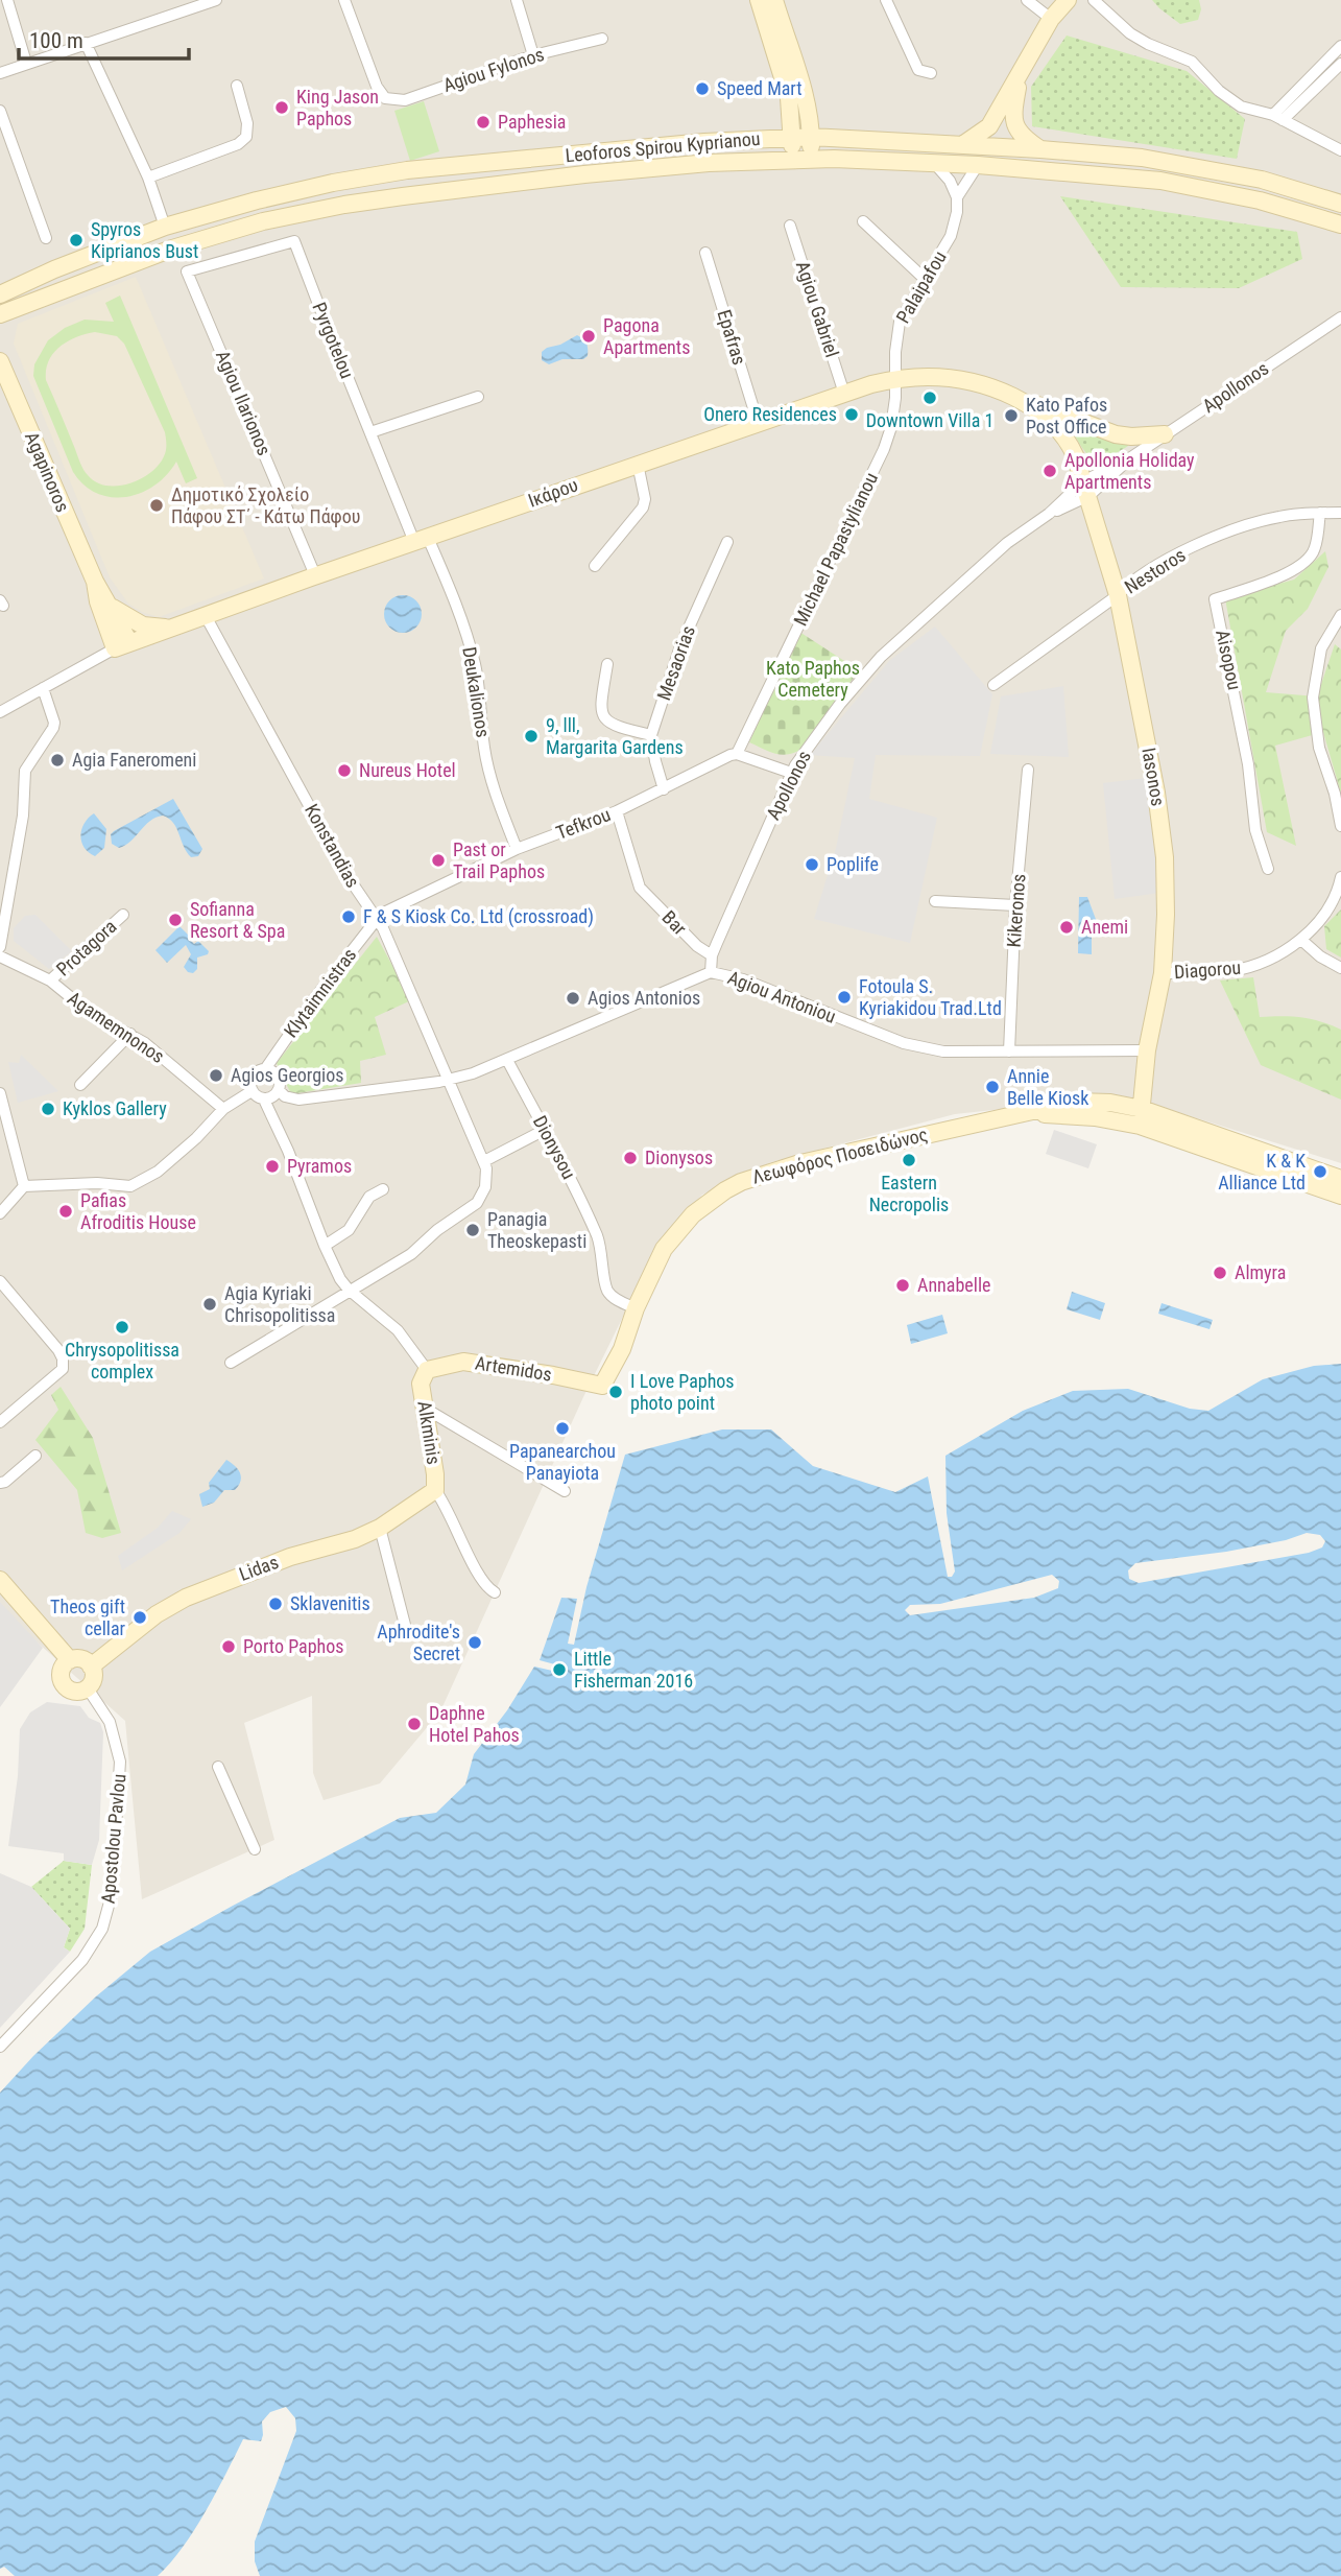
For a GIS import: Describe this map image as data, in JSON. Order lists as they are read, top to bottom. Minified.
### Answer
{"streets":{"main road":["Leoforos Spirou Kyprianou","Agapinoros","Ικάρου","Iasonos","Λεωφόρος Ποσειδώνος","Artemidos","Alkminis","Lidas"],"street":["Agiou Fylonos","Palaipafou","Agiou Gabriel","Epafras","Pyrgotelou","Apollonos","Agiou Ilarionos","Michael Papastylianou","Nestoros","Aisopou","Mesaorias","Deukalionos","Tefkrou","Konstandias","Kikeronos","Bar","Protagora","Diagorou","Klytaimnistras","Agiou Antoniou","Agamemnonos","Dionysou","Apostolou Pavlou"]},"crossings":[["Palaipafou","Ικάρου"],["Palaipafou","Michael Papastylianou"],["Agiou Gabriel","Ικάρου"],["Epafras","Ικάρου"],["Pyrgotelou","Agiou Ilarionos"],["Pyrgotelou","Ικάρου"],["Pyrgotelou","Deukalionos"],["Apollonos","Ικάρου"],["Apollonos","Iasonos"],["Apollonos","Bar"],["Apollonos","Agiou Antoniou"],["Agiou Ilarionos","Ικάρου"],["Agapinoros","Ικάρου"],["Ικάρου","Michael Papastylianou"],["Ικάρου","Deukalionos"],["Ικάρου","Iasonos"],["Ικάρου","Konstandias"],["Michael Papastylianou","Tefkrou"],["Nestoros","Aisopou"],["Nestoros","Iasonos"],["Mesaorias","Tefkrou"],["Deukalionos","Tefkrou"],["Iasonos","Diagorou"],["Iasonos","Agiou Antoniou"],["Iasonos","Λεωφόρος Ποσειδώνος"],["Tefkrou","Konstandias"],["Tefkrou","Bar"],["Tefkrou","Klytaimnistras"],["Konstandias","Klytaimnistras"],["Konstandias","Agiou Antoniou"],["Kikeronos","Agiou Antoniou"],["Protagora","Agamemnonos"],["Klytaimnistras","Agiou Antoniou"],["Agiou Antoniou","Dionysou"],["Dionysou","Λεωφόρος Ποσειδώνος"],["Λεωφόρος Ποσειδώνος","Artemidos"],["Artemidos","Alkminis"],["Alkminis","Lidas"],["Lidas","Apostolou Pavlou"]],"parks":["Kato Paphos Cemetery"],"places":["Speed Mart","King Jason Paphos","Paphesia","Spyros Kiprianos Bust","Pagona Apartments","Downtown Villa 1","Onero Residences","Kato Pafos Post Office","Apollonia Holiday Apartments","Δημοτικό Σχολείο Πάφου ΣΤ΄ - Κάτω Πάφου","9, lll, Margarita Gardens","Agia Faneromeni","Nureus Hotel","Past or Trail Paphos","Poplife","F & S Kiosk Co. Ltd (crossroad)","Sofianna Resort & Spa","Anemi","Fotoula S. Kyriakidou Trad.Ltd","Agios Antonios","Agios Georgios","Annie Belle Kiosk","Kyklos Gallery","Dionysos","Eastern Necropolis","Pyramos","K & K Alliance Ltd","Pafias Afroditis House","Panagia Theoskepasti","Almyra","Annabelle","Agia Kyriaki Chrisopolitissa","Chrysopolitissa complex","I Love Paphos photo point","Papanearchou Panayiota","Sklavenitis","Theos gift cellar","Aphrodite's Secret","Porto Paphos","Little Fisherman 2016","Daphne Hotel Pahos"],"scale_bar":"100 m"}
